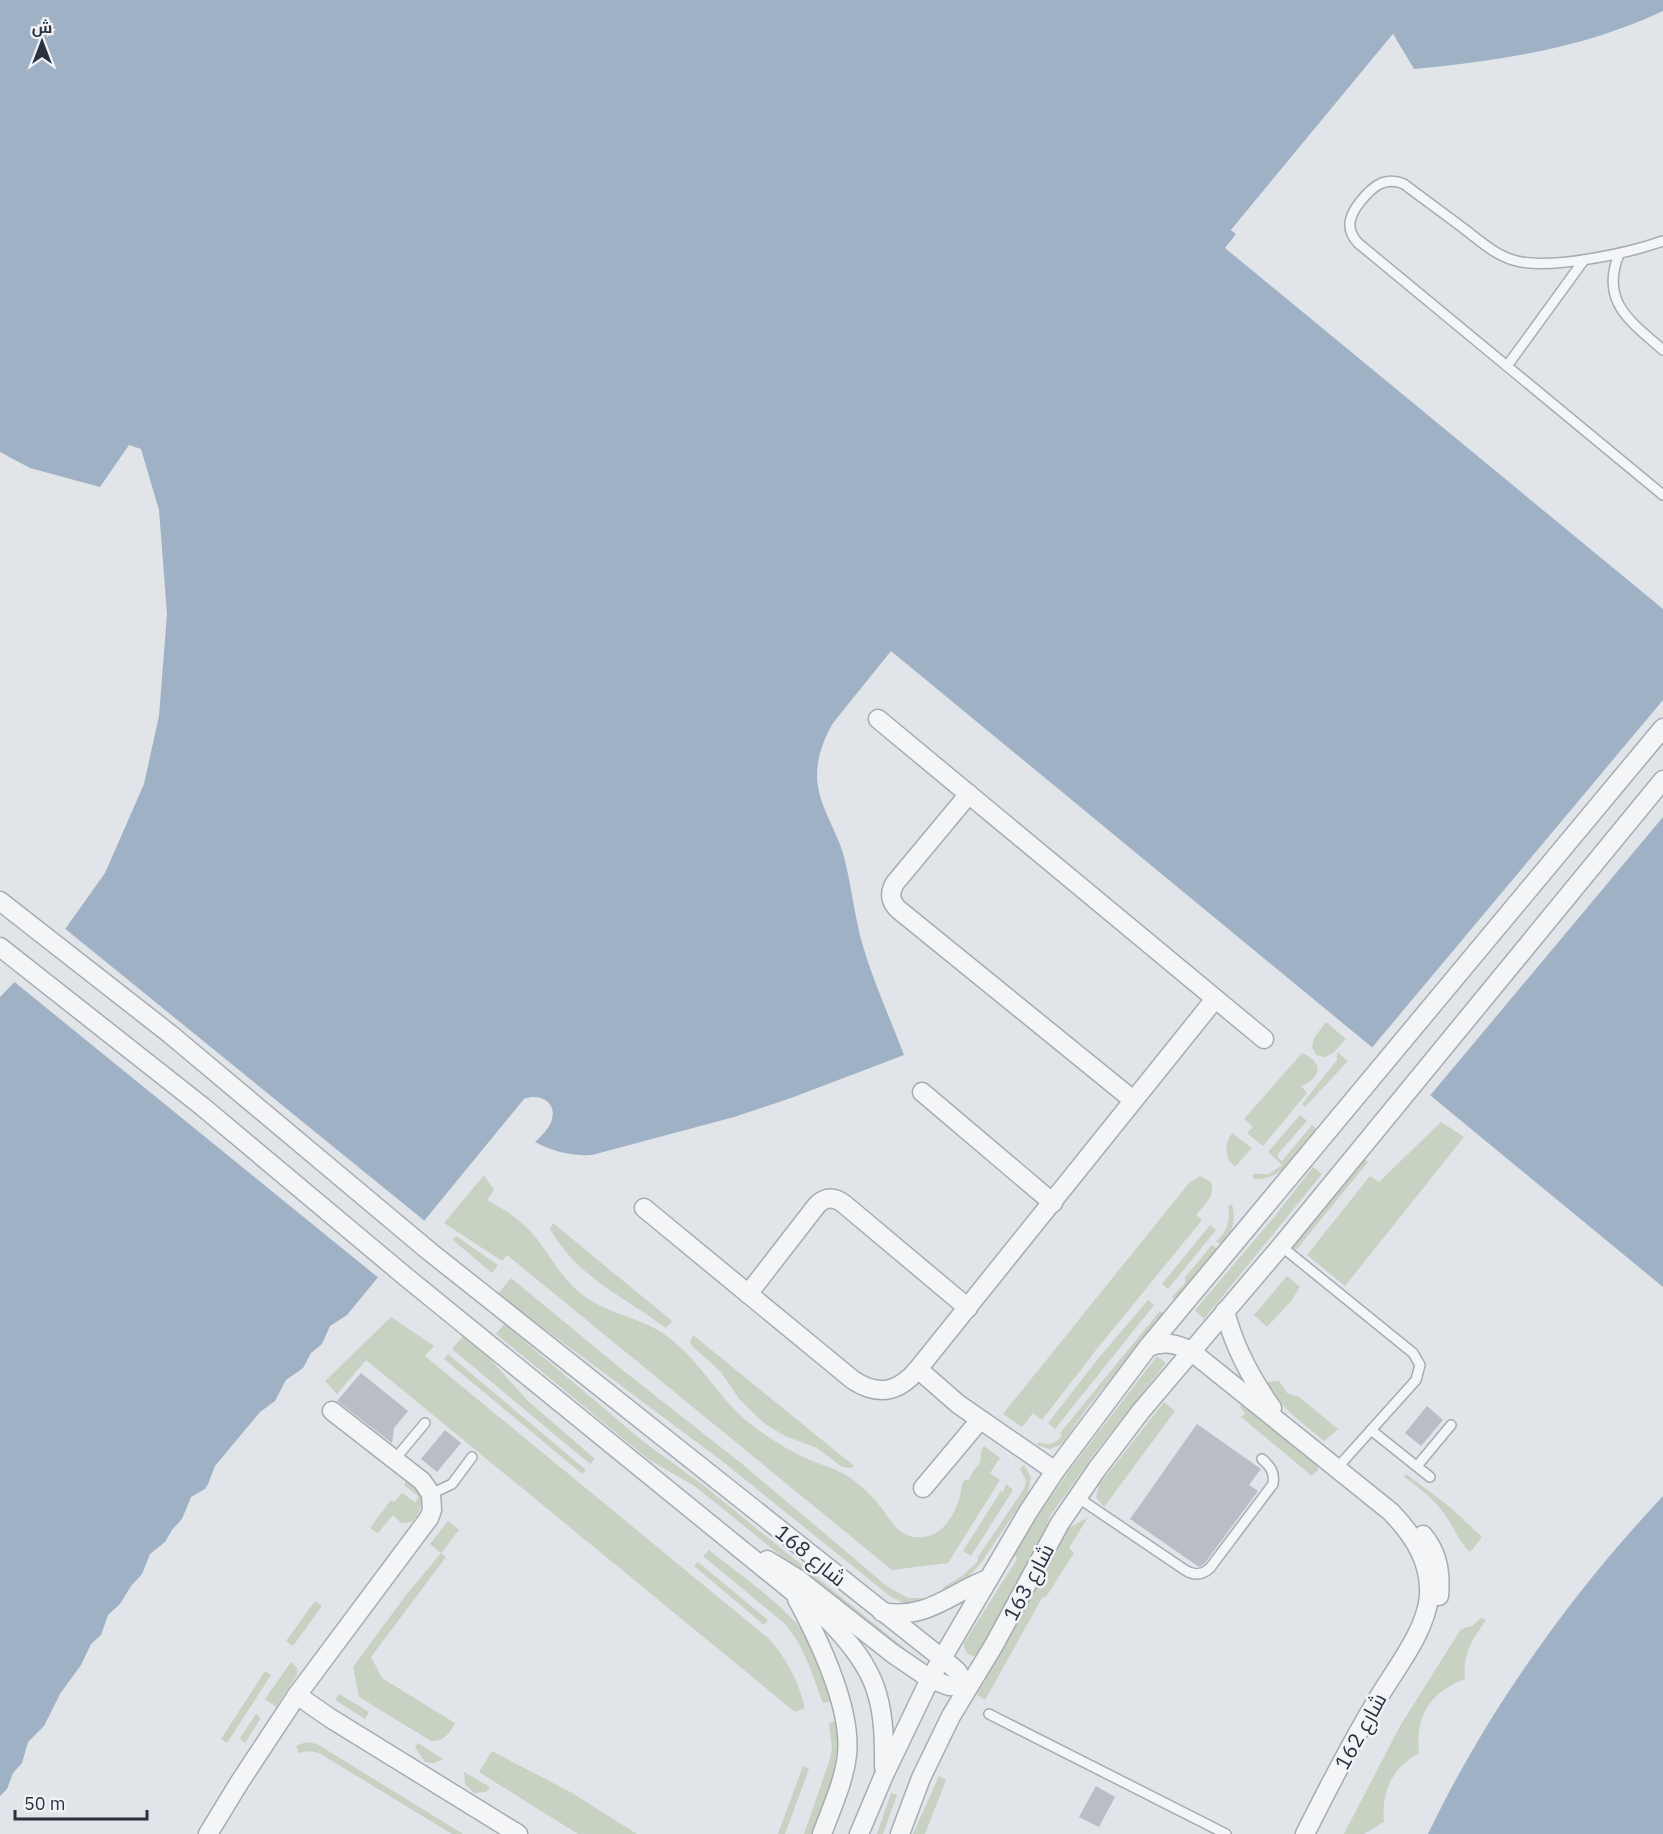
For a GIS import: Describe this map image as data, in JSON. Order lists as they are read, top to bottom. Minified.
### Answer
{"streets":{"street":["شارع 168","شارع 163","شارع 162"]},"crossings":[["شارع 168","شارع 163"],["شارع 163","شارع 162"]],"scale_bar":"50 m","north":"top"}
